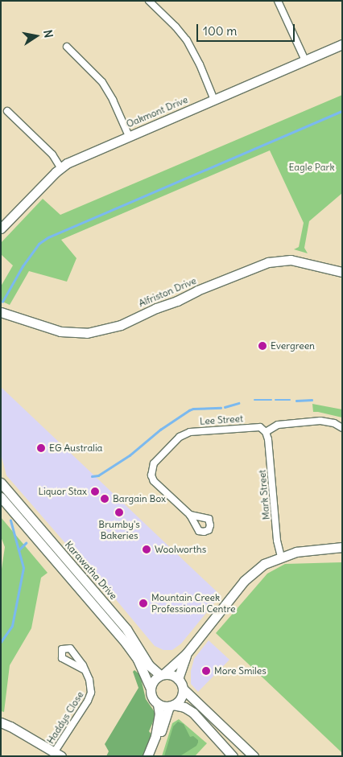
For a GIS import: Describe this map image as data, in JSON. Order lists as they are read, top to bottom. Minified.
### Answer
{"streets":{"main road":["Oakmont Drive","Alfriston Drive","Karawatha Drive"],"street":["Lee Street","Mark Street","Haddys Close"]},"crossings":[["Lee Street","Mark Street"]],"parks":["Eagle Park"],"places":["Evergreen","EG Australia","Liquor Stax","Bargain Box","Brumby's Bakeries","Woolworths","Mountain Creek Professional Centre","More Smiles"],"scale_bar":"100 m","north":"right"}
